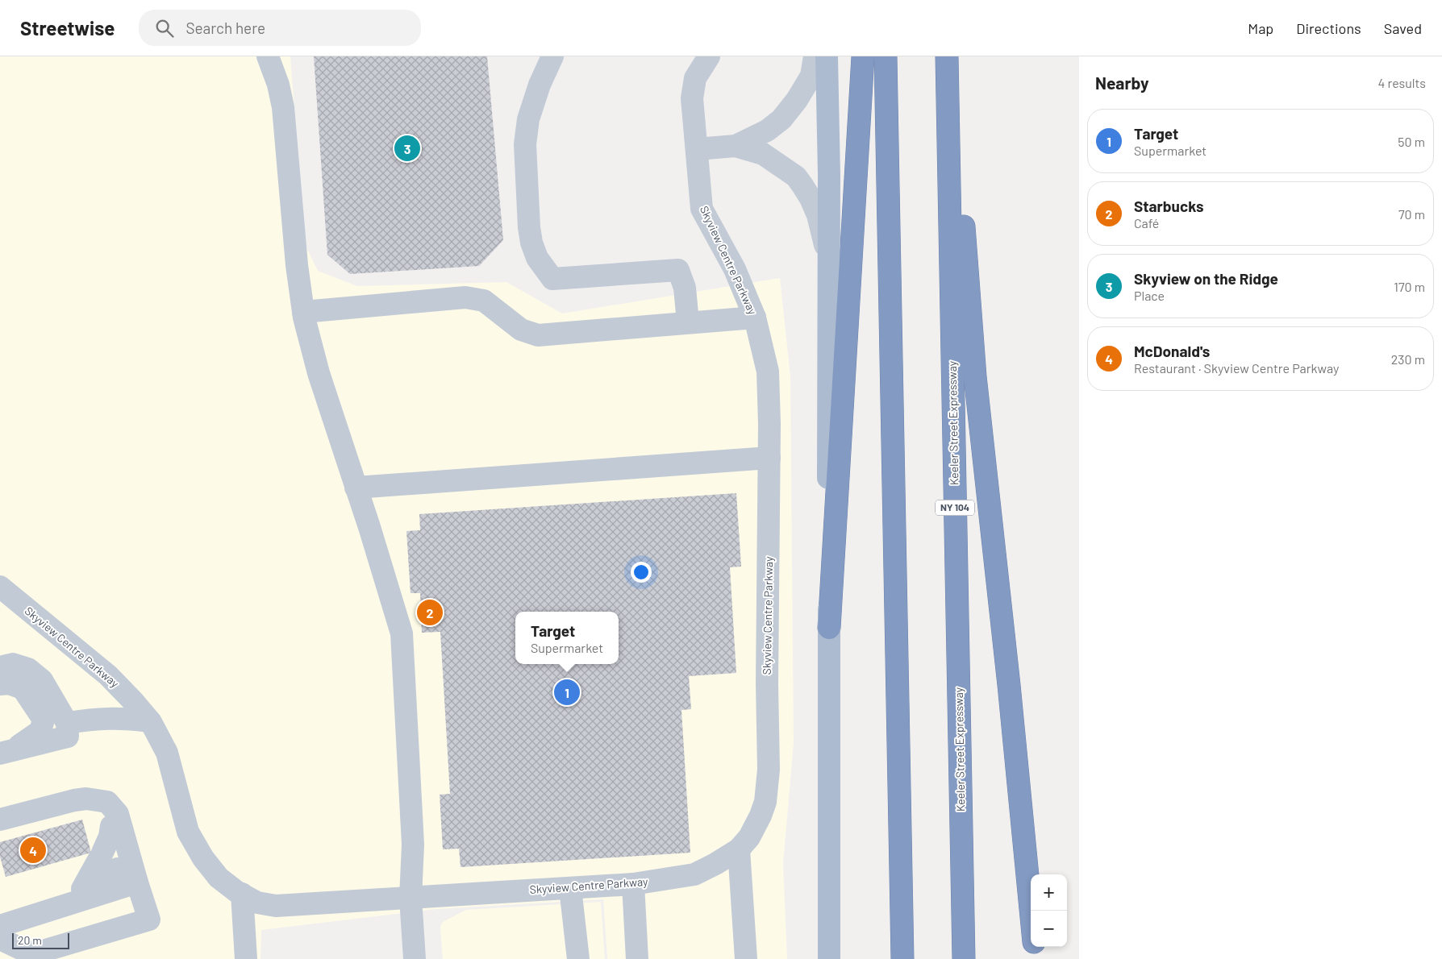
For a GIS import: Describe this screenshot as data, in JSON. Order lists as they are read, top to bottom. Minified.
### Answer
{"streets":{"highway":["Keeler Street Expressway","NY 104"],"street":["Skyview Centre Parkway"]},"scale_bar":"20 m","page":{"header":"Streetwise","search":"Search here","nav":["Map","Directions","Saved"],"heading":["Nearby","4 results"],"list":[{"mark":"1","name":"Target","note":"Supermarket","value":"50 m"},{"mark":"2","name":"Starbucks","note":"Café","value":"70 m"},{"mark":"3","name":"Skyview on the Ridge","note":"Place","value":"170 m"},{"mark":"4","name":"McDonald's","note":"Restaurant · Skyview Centre Parkway","value":"230 m"}],"pins":["3","2","1","4"],"popup":["Target","Supermarket"],"map_buttons":["+","−"],"scale":"20 m"}}
